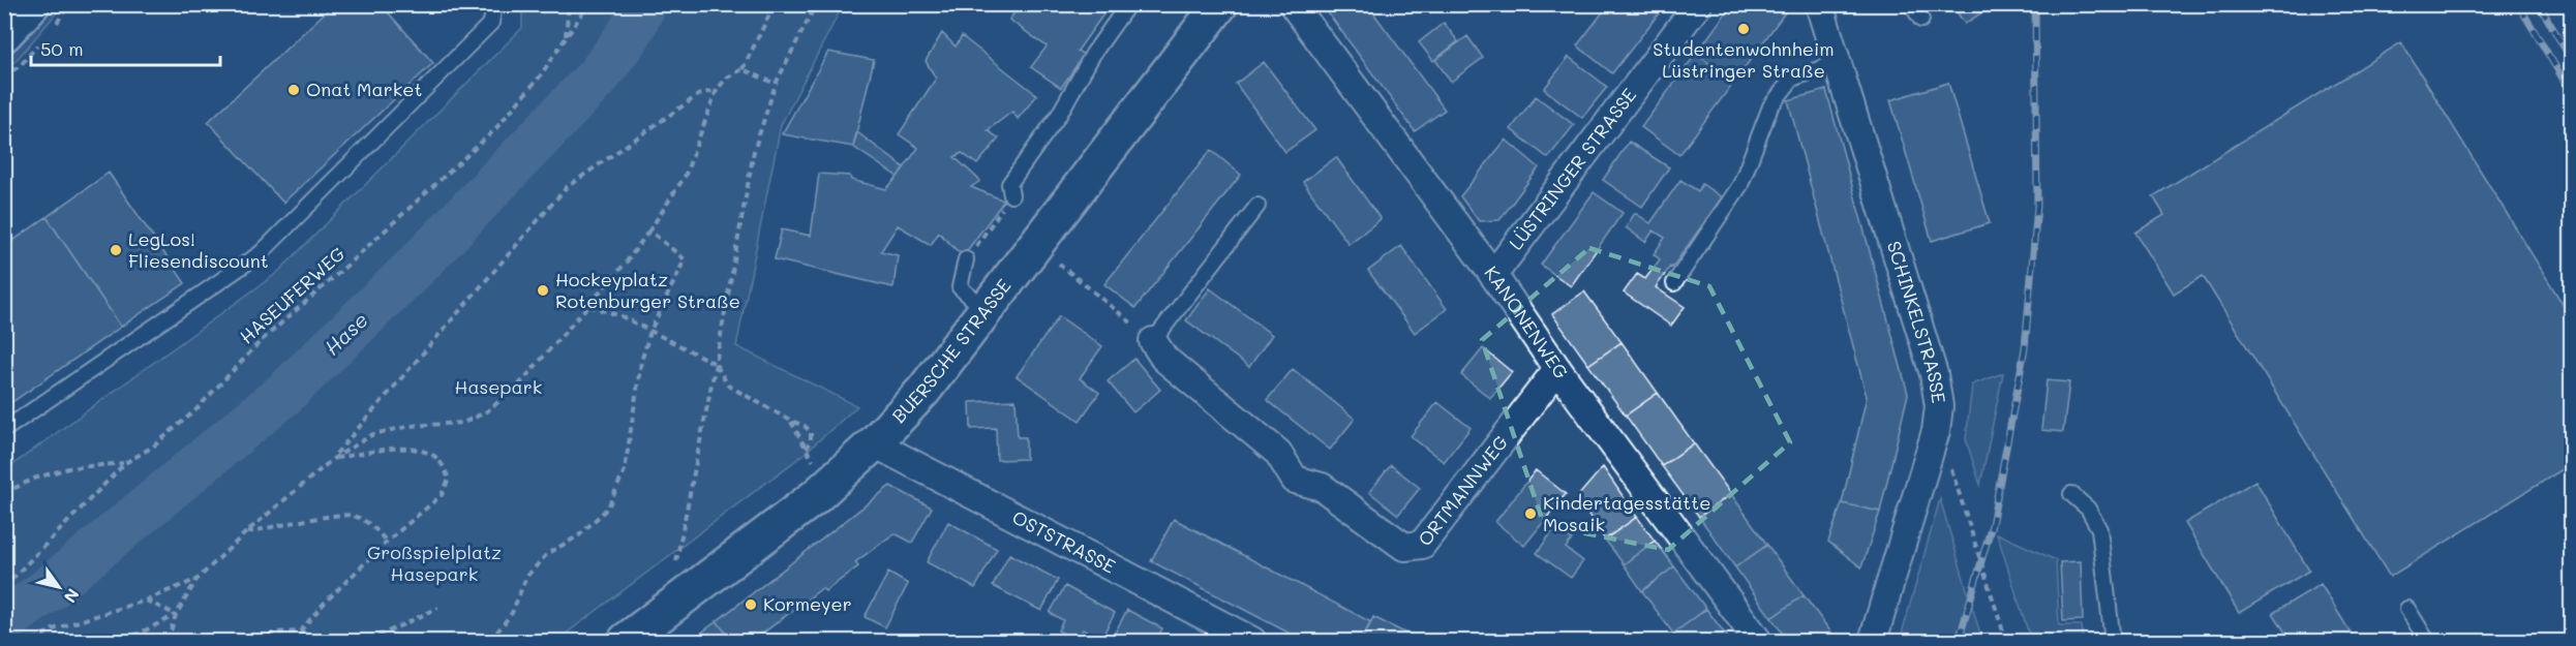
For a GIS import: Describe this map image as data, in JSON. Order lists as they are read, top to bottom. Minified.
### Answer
{"streets":{"main road":["BUERSCHE STRASSE"],"street":["LÜSTRINGER STRASSE","KANONENWEG","SCHINKELSTRASSE","ORTMANNWEG","OSTSTRASSE"],"path":["HASEUFERWEG"]},"crossings":[["LÜSTRINGER STRASSE","KANONENWEG"],["KANONENWEG","ORTMANNWEG"],["BUERSCHE STRASSE","OSTSTRASSE"]],"water":["Hase"],"parks":["Hasepark","Großspielplatz Hasepark"],"places":["Studentenwohnheim Lüstringer Straße","Onat Market","LegLos! Fliesendiscount","Hockeyplatz Rotenburger Straße","Kindertagesstätte Mosaik","Kormeyer"],"scale_bar":"50 m","north":"bottom right"}
